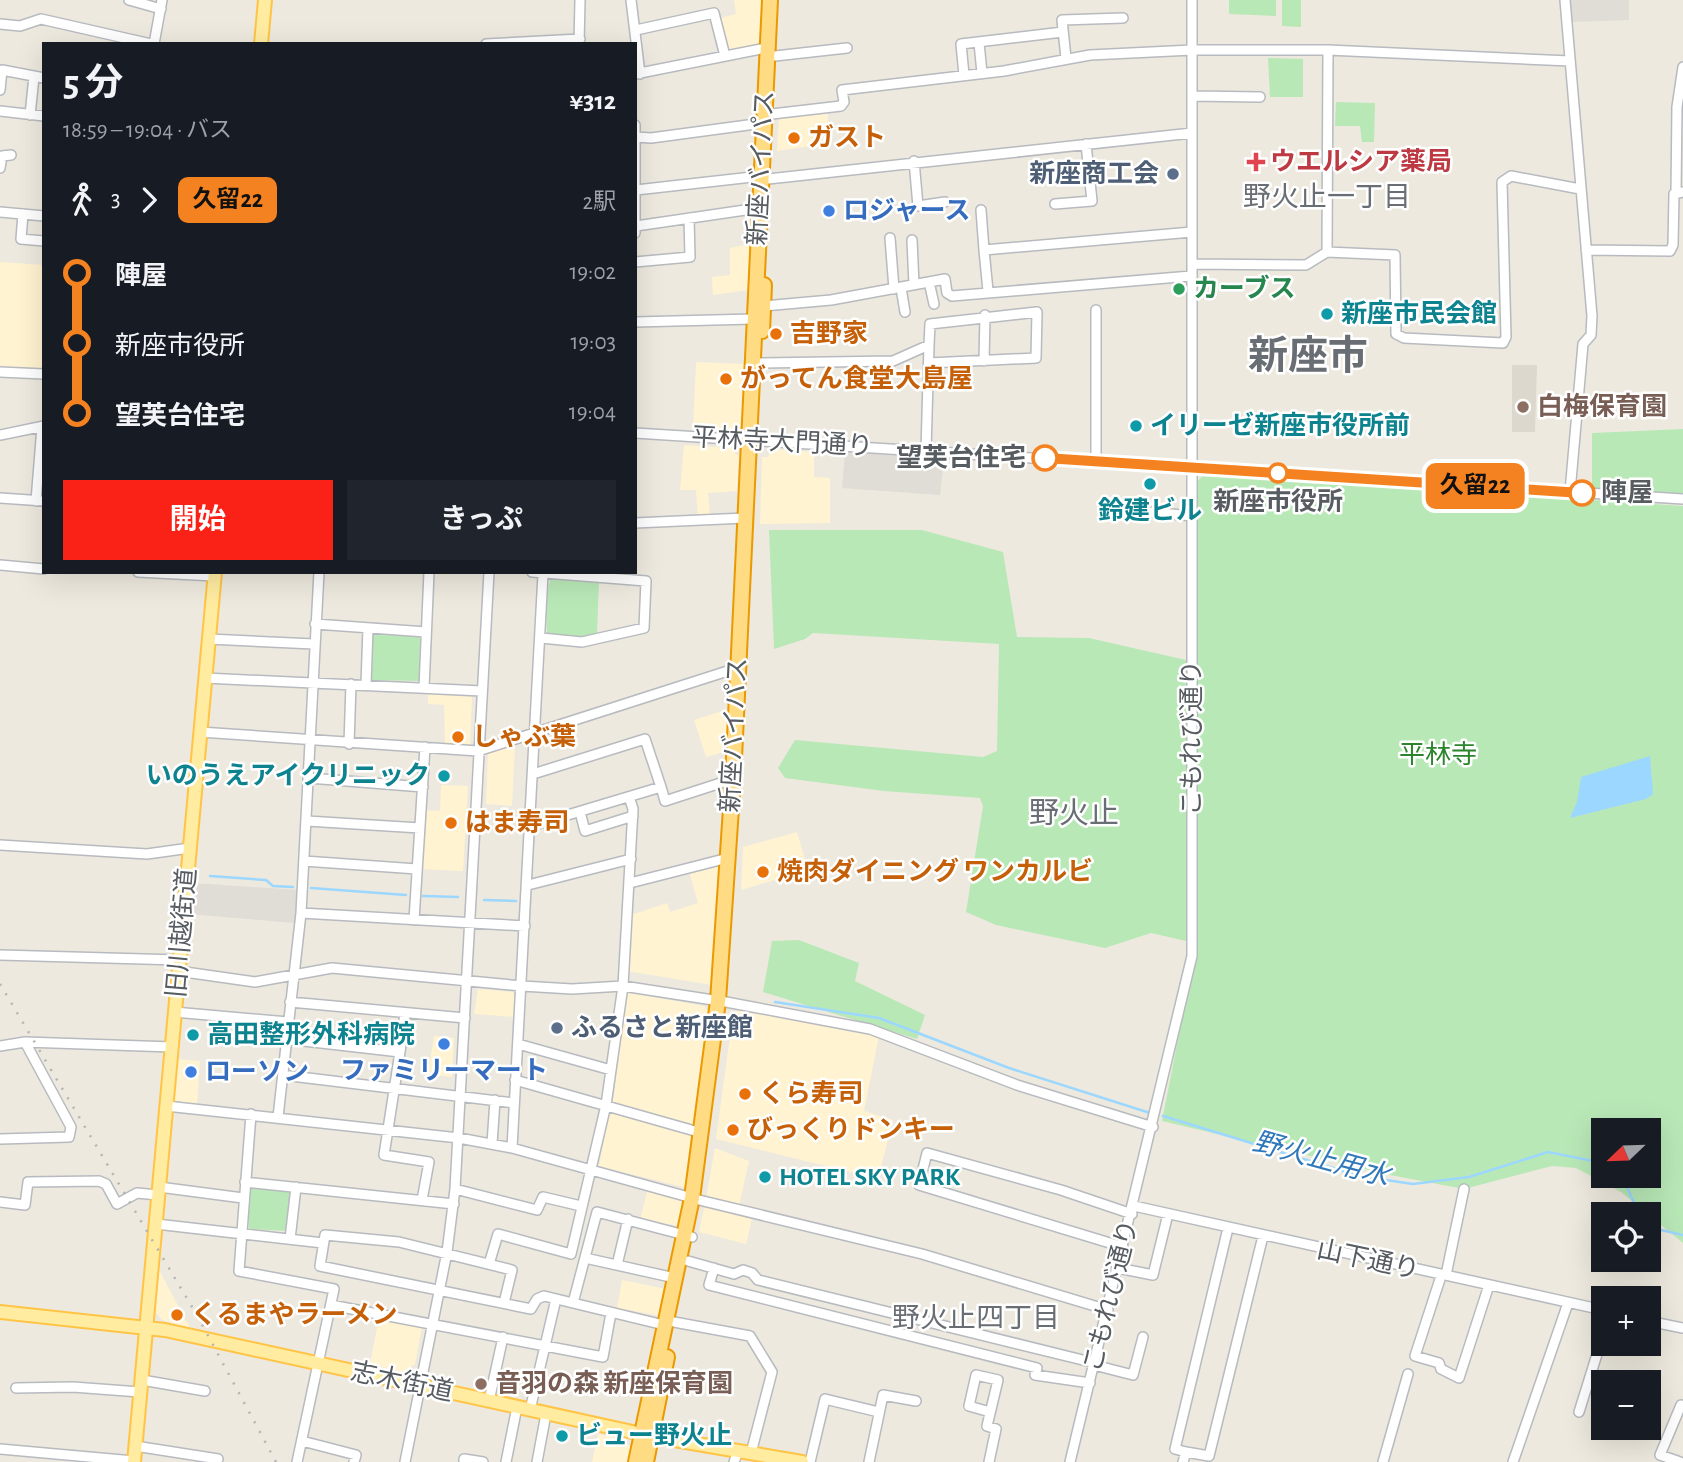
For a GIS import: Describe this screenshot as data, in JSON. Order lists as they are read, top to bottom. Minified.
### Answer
{"streets":{"highway":["新座バイパス"],"main road":["旧川越街道","志木街道"],"street":["平林寺大門通り","こもれび通り","山下通り"]},"crossings":[["新座バイパス","平林寺大門通り"],["新座バイパス","志木街道"],["平林寺大門通り","こもれび通り"],["こもれび通り","山下通り"],["旧川越街道","志木街道"]],"districts":["野火止一丁目","新座市","野火止","野火止四丁目"],"water":["野火止用水"],"parks":["平林寺"],"places":{"other":["ガスト","新座商工会","ロジャース","カーブス","新座市民会館","吉野家","がってん食堂大島屋","白梅保育園","イリーゼ新座市役所前","望芙台住宅","新座市役所","鈴建ビル","陣屋","しゃぶ葉","いのうえアイクリニック","はま寿司","焼肉ダイニング ワンカルビ","ふるさと新座館","高田整形外科病院","ファミリーマート","ローソン","くら寿司","びっくりドンキー","HOTEL SKY PARK","くるまやラーメン","音羽の森 新座保育園","ビュー野火止"],"health":["ウエルシア薬局"]},"lines":["bus line 久留22"],"north":"bottom left","page":{"on_map":"久留22","heading":["5 分","18:59 – 19:04 · バス","¥312"],"legs":["3","久留22","2駅"],"list":[{"name":"陣屋","value":"19:02"},{"name":"新座市役所","value":"19:03"},{"name":"望芙台住宅","value":"19:04"}],"buttons":["開始","きっぷ"],"map_buttons":["+","−"]}}
